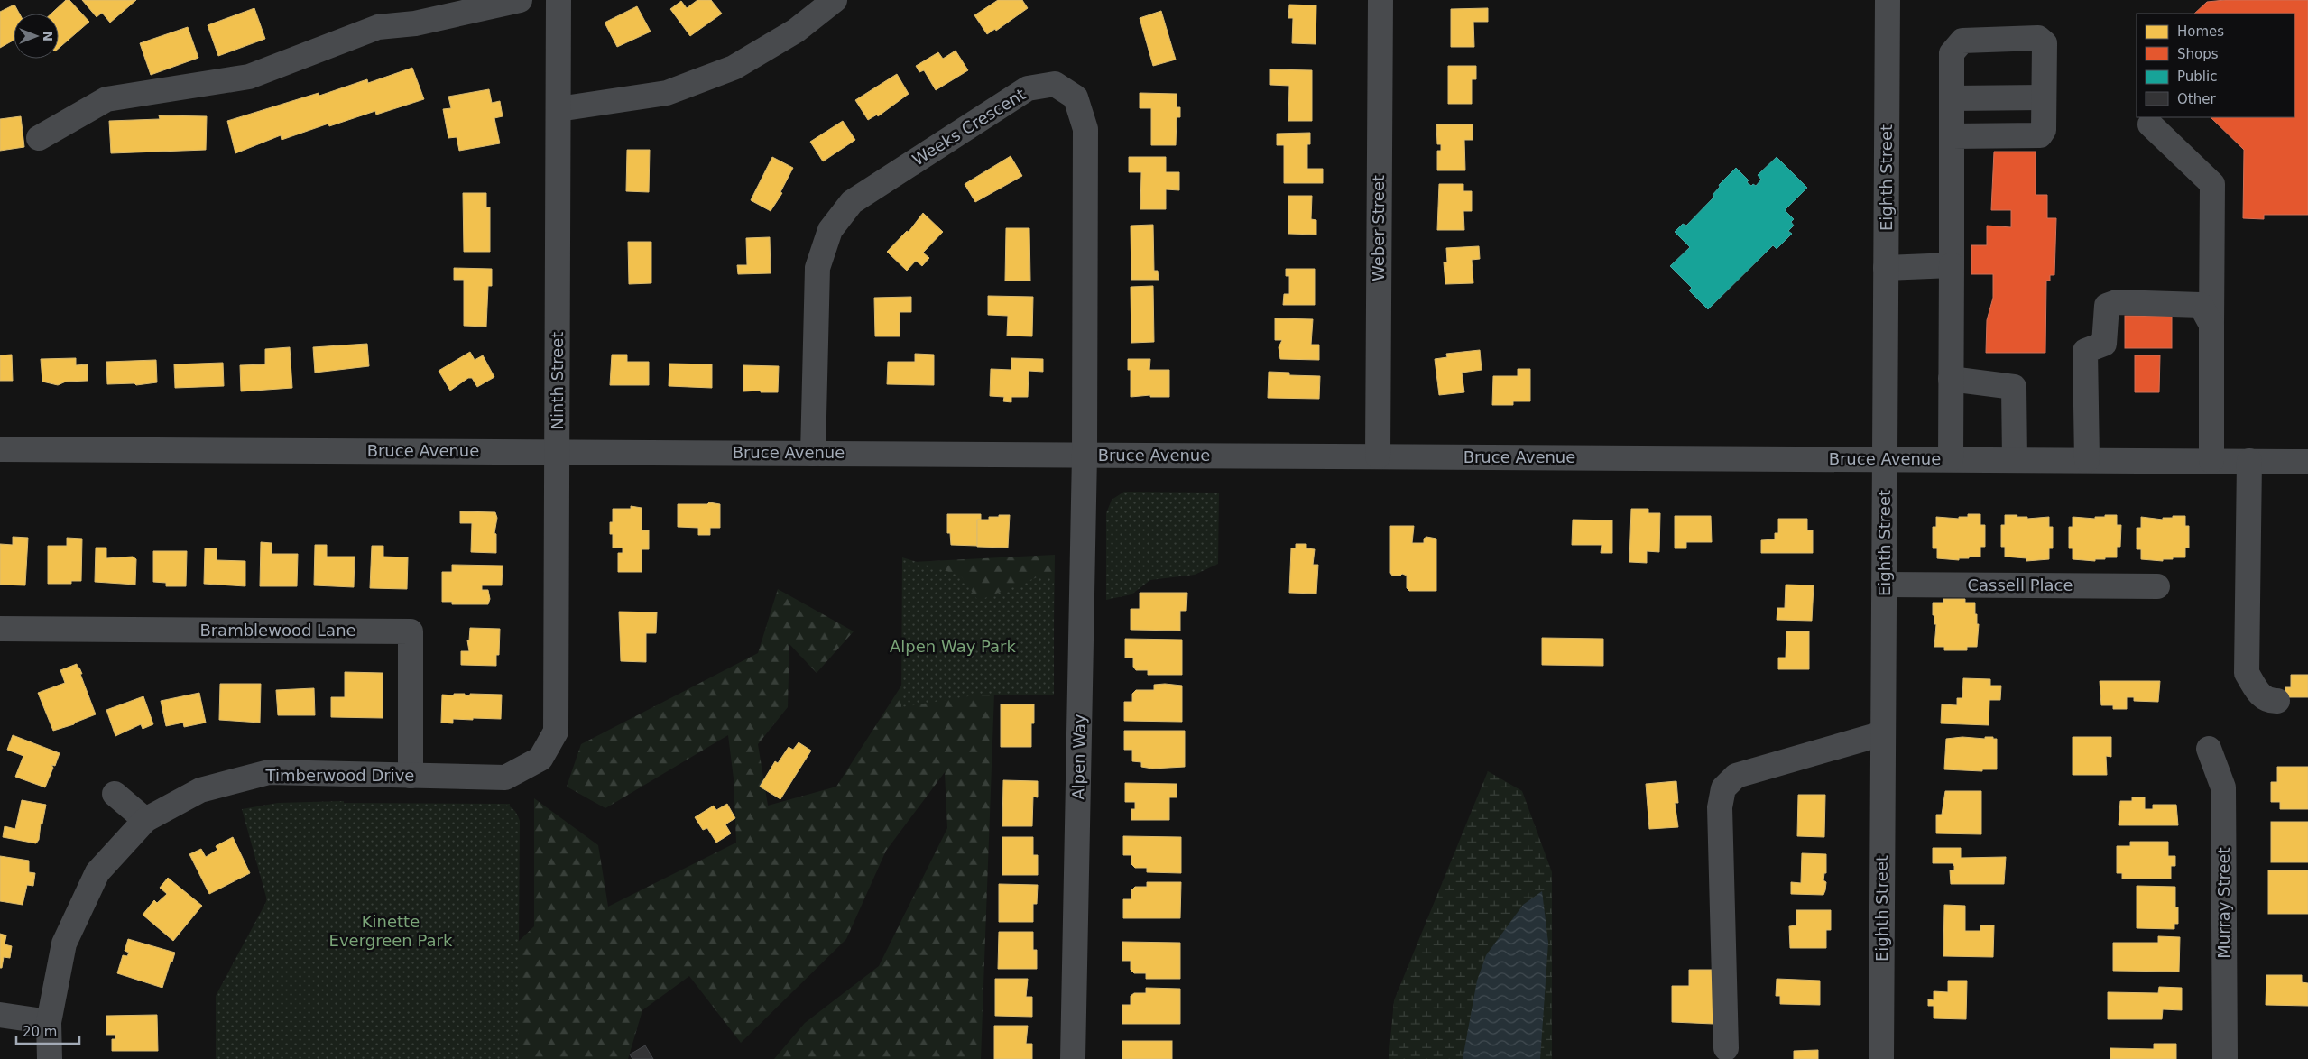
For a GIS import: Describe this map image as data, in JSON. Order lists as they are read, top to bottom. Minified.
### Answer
{"streets":{"street":["Weeks Crescent","Eighth Street","Weber Street","Ninth Street","Bruce Avenue","Cassell Place","Bramblewood Lane","Alpen Way","Timberwood Drive","Murray Street"]},"crossings":[["Weeks Crescent","Bruce Avenue"],["Weeks Crescent","Alpen Way"],["Eighth Street","Bruce Avenue"],["Eighth Street","Cassell Place"],["Weber Street","Bruce Avenue"],["Ninth Street","Bruce Avenue"],["Ninth Street","Timberwood Drive"],["Bruce Avenue","Alpen Way"],["Bramblewood Lane","Timberwood Drive"]],"parks":["Alpen Way Park","Kinette Evergreen Park"],"legend":["Homes","Shops","Public","Other"],"scale_bar":"20 m","north":"right"}
